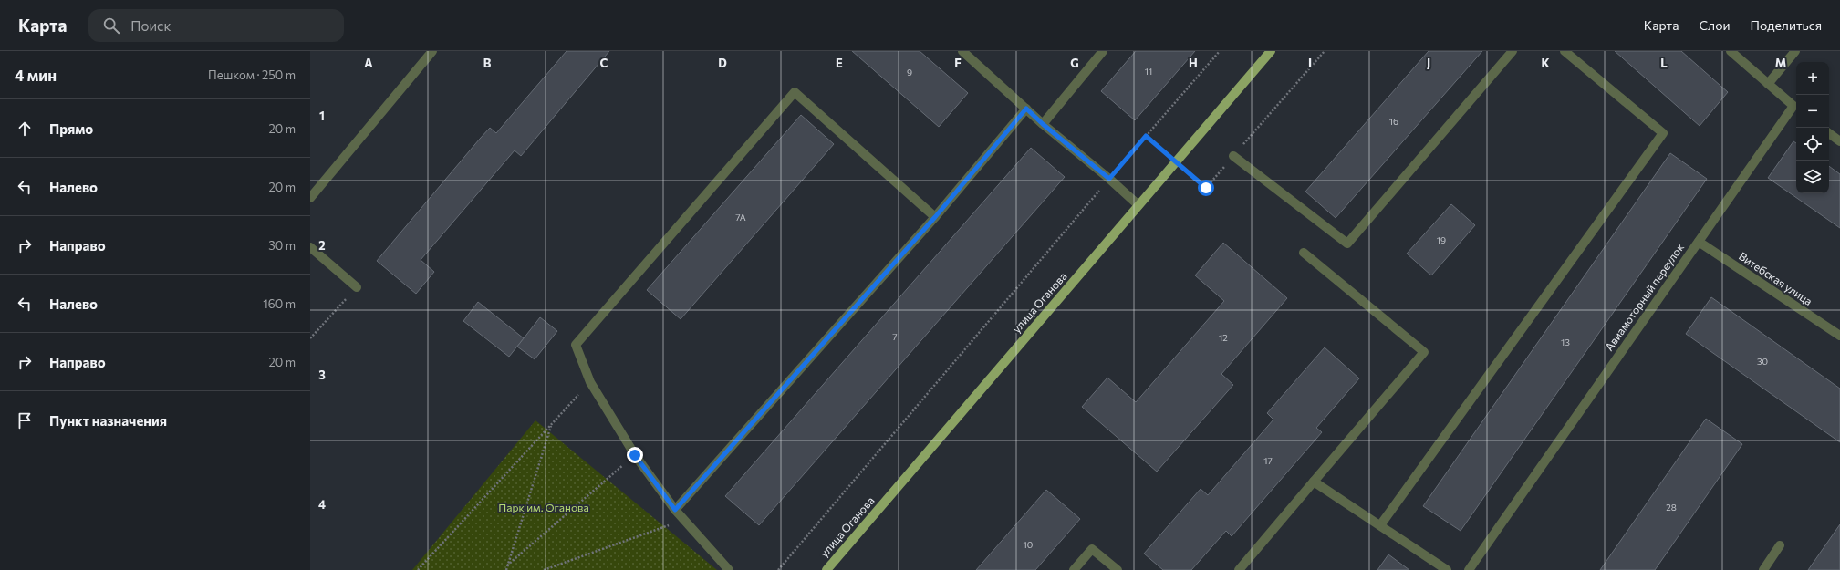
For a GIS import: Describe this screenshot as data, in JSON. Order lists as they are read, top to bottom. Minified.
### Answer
{"streets":{"main road":["улица Оганова"],"street":["Витебская улица","Авиамоторный переулок"]},"crossings":[["Витебская улица","Авиамоторный переулок"]],"parks":["Парк им. Оганова"],"house_numbers":["11","9","16","7А","19","7","12","13","30","17","28","10"],"page":{"header":"Карта","search":"Поиск","nav":["Карта","Слои","Поделиться"],"heading":["4 мин","Пешком · 250 m"],"map_buttons":["+","−"],"list":[["Прямо","20 m"],["Налево","20 m"],["Направо","30 m"],["Налево","160 m"],["Направо","20 m"],"Пункт назначения"]},"grid":{"columns":["A","B","C","D","E","F","G","H","I","J","K","L","M"],"rows":["1","2","3","4"]}}
